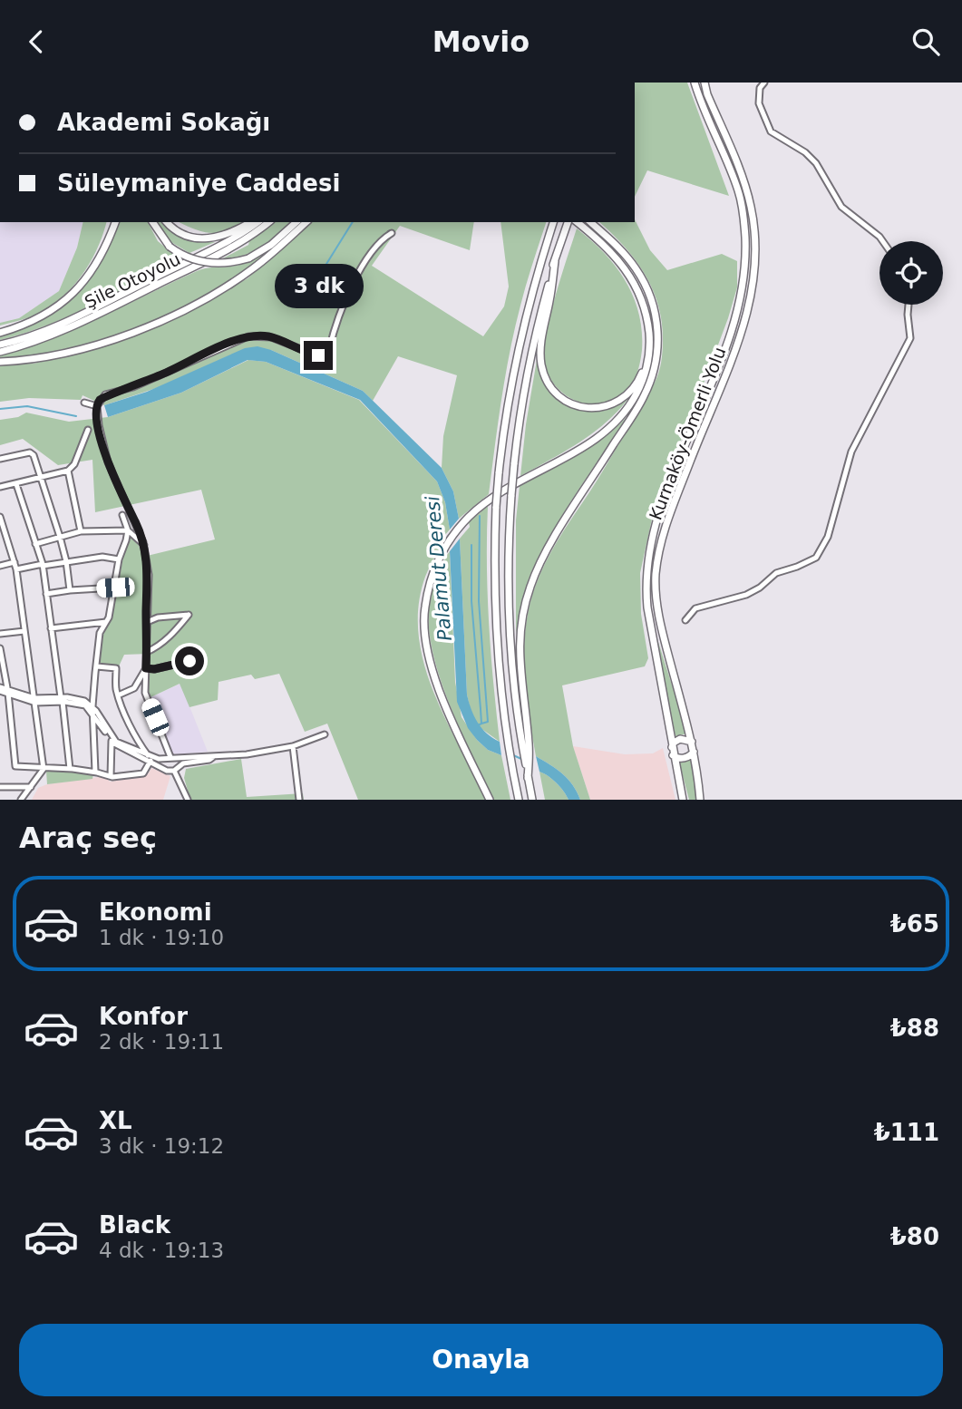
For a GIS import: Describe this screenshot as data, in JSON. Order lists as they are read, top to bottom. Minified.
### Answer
{"streets":{"highway":["Şile Otoyolu","Kurnaköy-Ömerli Yolu"]},"water":["Palamut Deresi"],"page":{"header":"Movio","banner":["Akademi Sokağı","Süleymaniye Caddesi"],"bubble":"3 dk","heading":"Araç seç","list":[{"name":"Ekonomi","note":"1 dk · 19:10","value":"₺65"},{"name":"Konfor","note":"2 dk · 19:11","value":"₺88"},{"name":"XL","note":"3 dk · 19:12","value":"₺111"},{"name":"Black","note":"4 dk · 19:13","value":"₺80"}],"buttons":"Onayla"}}
